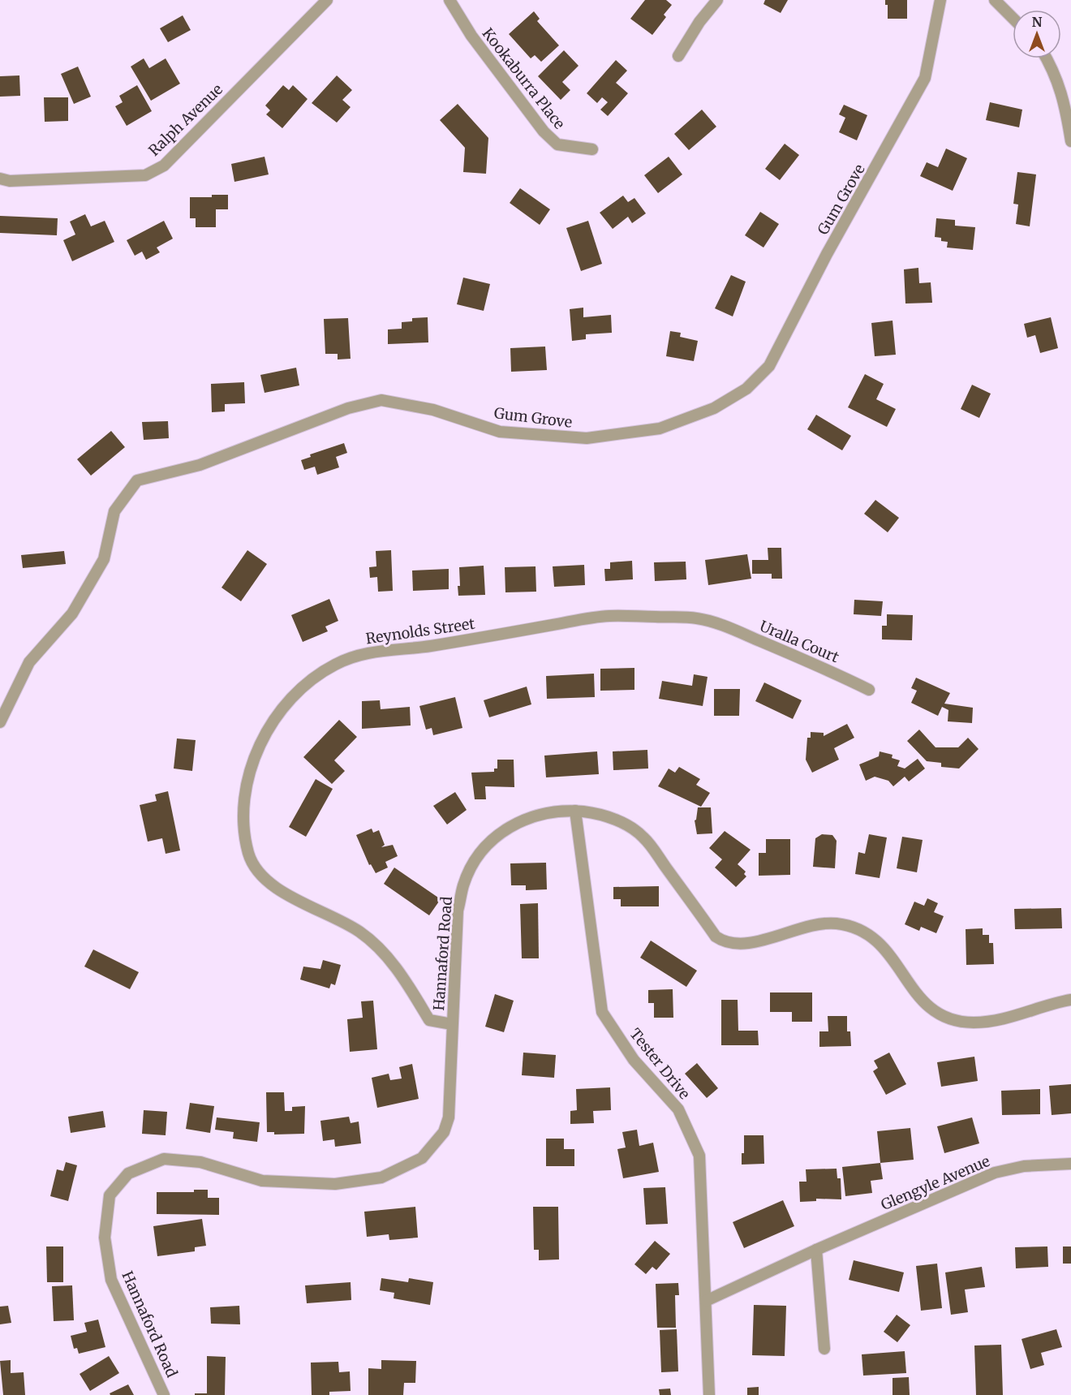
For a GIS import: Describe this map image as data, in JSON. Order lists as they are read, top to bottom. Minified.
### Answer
{"streets":{"street":["Kookaburra Place","Ralph Avenue","Gum Grove","Reynolds Street","Uralla Court","Hannaford Road","Tester Drive","Glengyle Avenue"]},"crossings":[["Reynolds Street","Uralla Court"],["Reynolds Street","Hannaford Road"],["Hannaford Road","Tester Drive"],["Tester Drive","Glengyle Avenue"]],"north":"top"}
